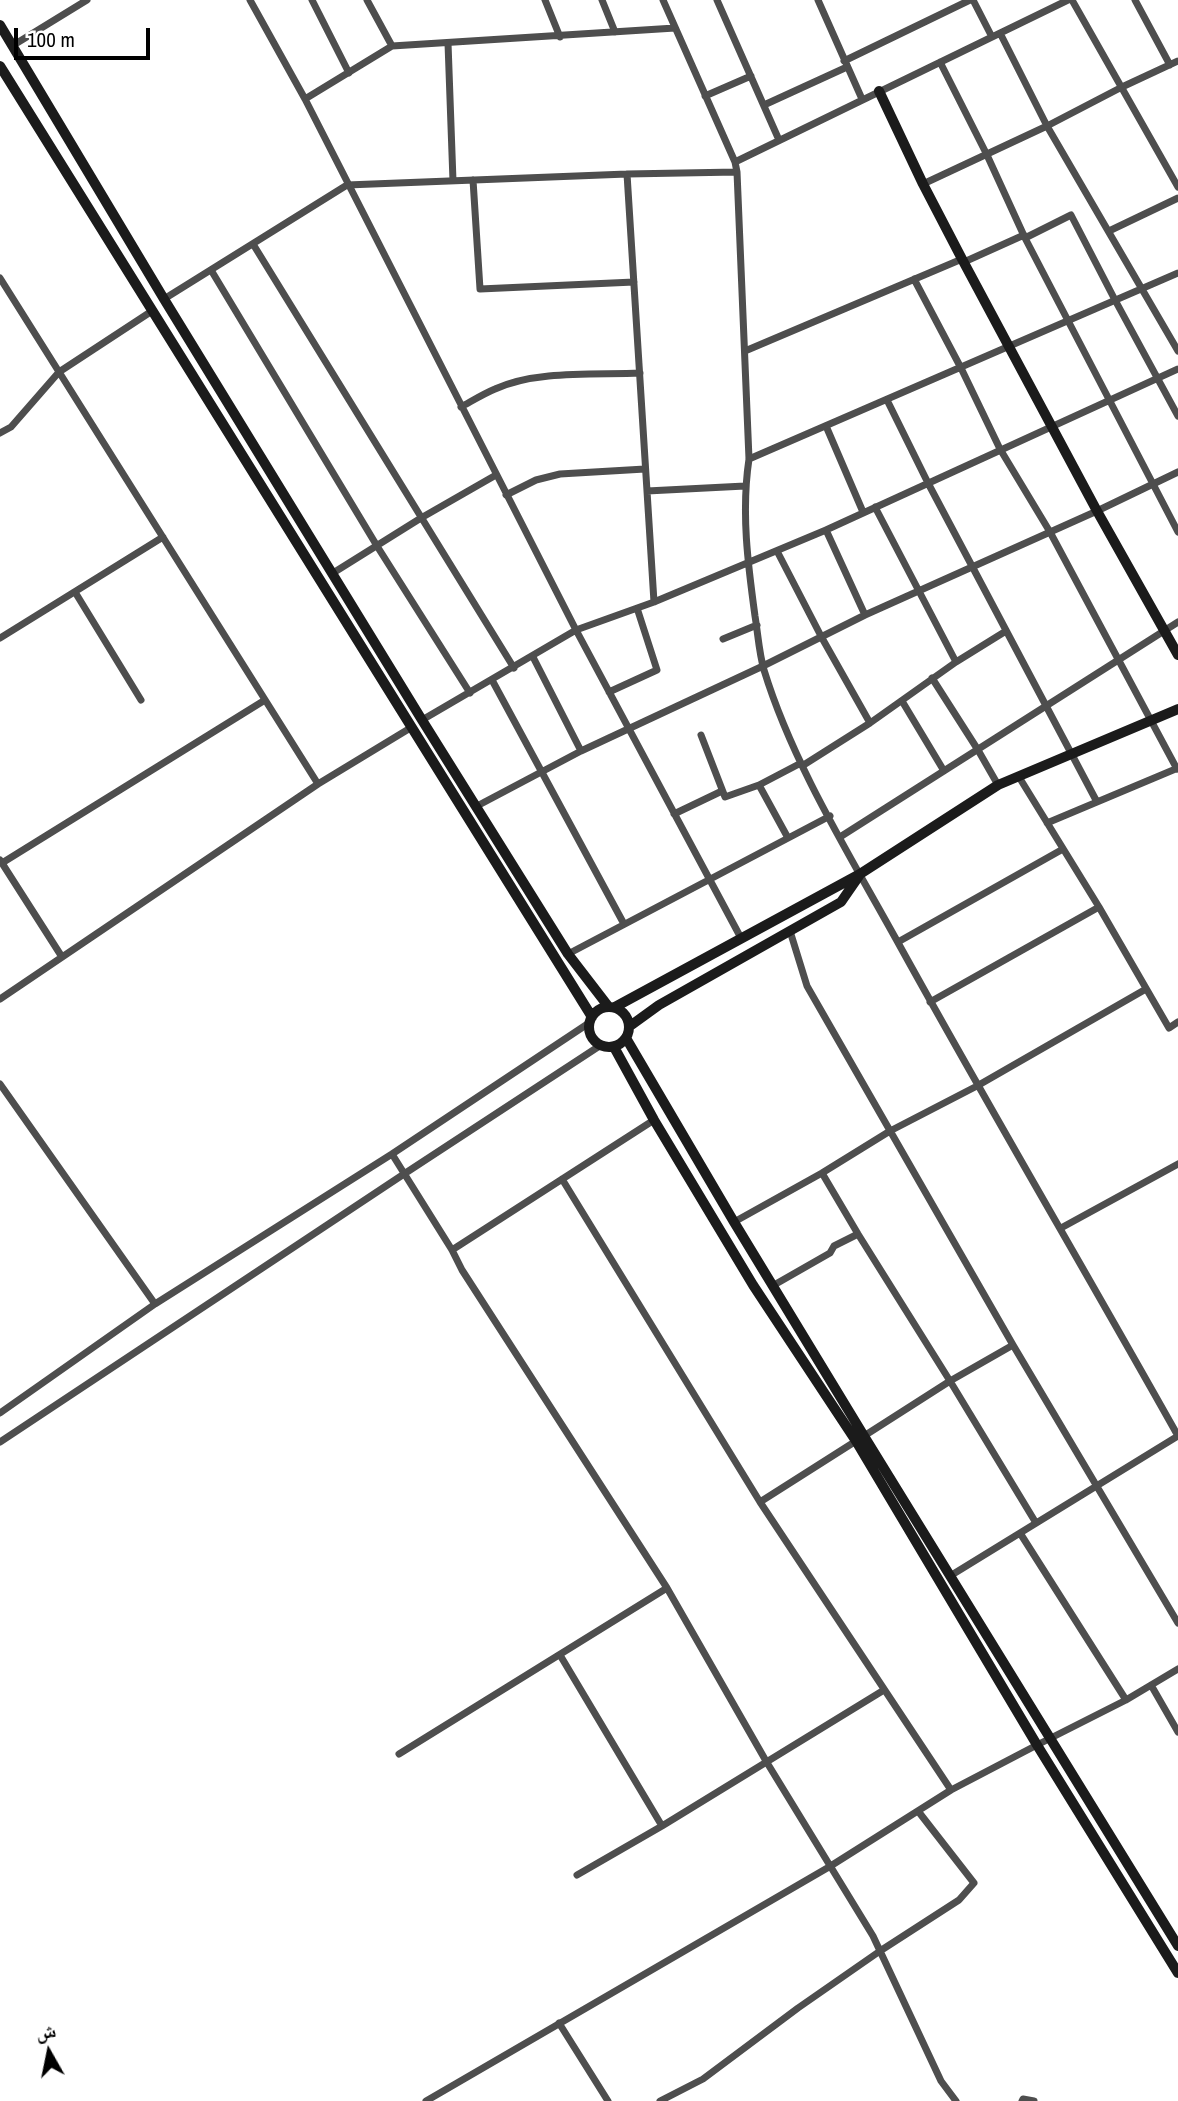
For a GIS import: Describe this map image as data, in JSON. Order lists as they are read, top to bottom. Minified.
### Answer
{"scale_bar":"100 m","north":"top"}
